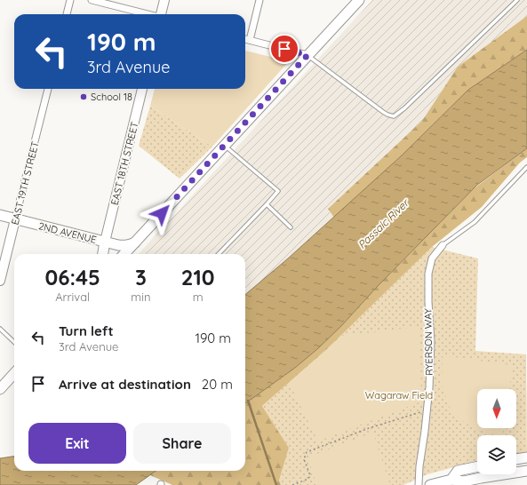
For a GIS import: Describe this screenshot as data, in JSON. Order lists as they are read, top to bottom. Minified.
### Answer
{"streets":{"main road":["2ND AVENUE"],"street":["EAST 18TH STREET","EAST 19TH STREET","RYERSON WAY"]},"crossings":[["EAST 18TH STREET","2ND AVENUE"],["EAST 19TH STREET","2ND AVENUE"]],"water":["Passaic River"],"parks":["Wagaraw Field"],"places":["School 18"],"north":"bottom","page":{"turn":["190 m","3rd Avenue"],"eta":["06:45","Arrival","3","min","210","m"],"list":[{"name":"Turn left","note":"3rd Avenue","value":"190 m"},{"name":"Arrive at destination","value":"20 m"}],"buttons":["Exit","Share"]}}
